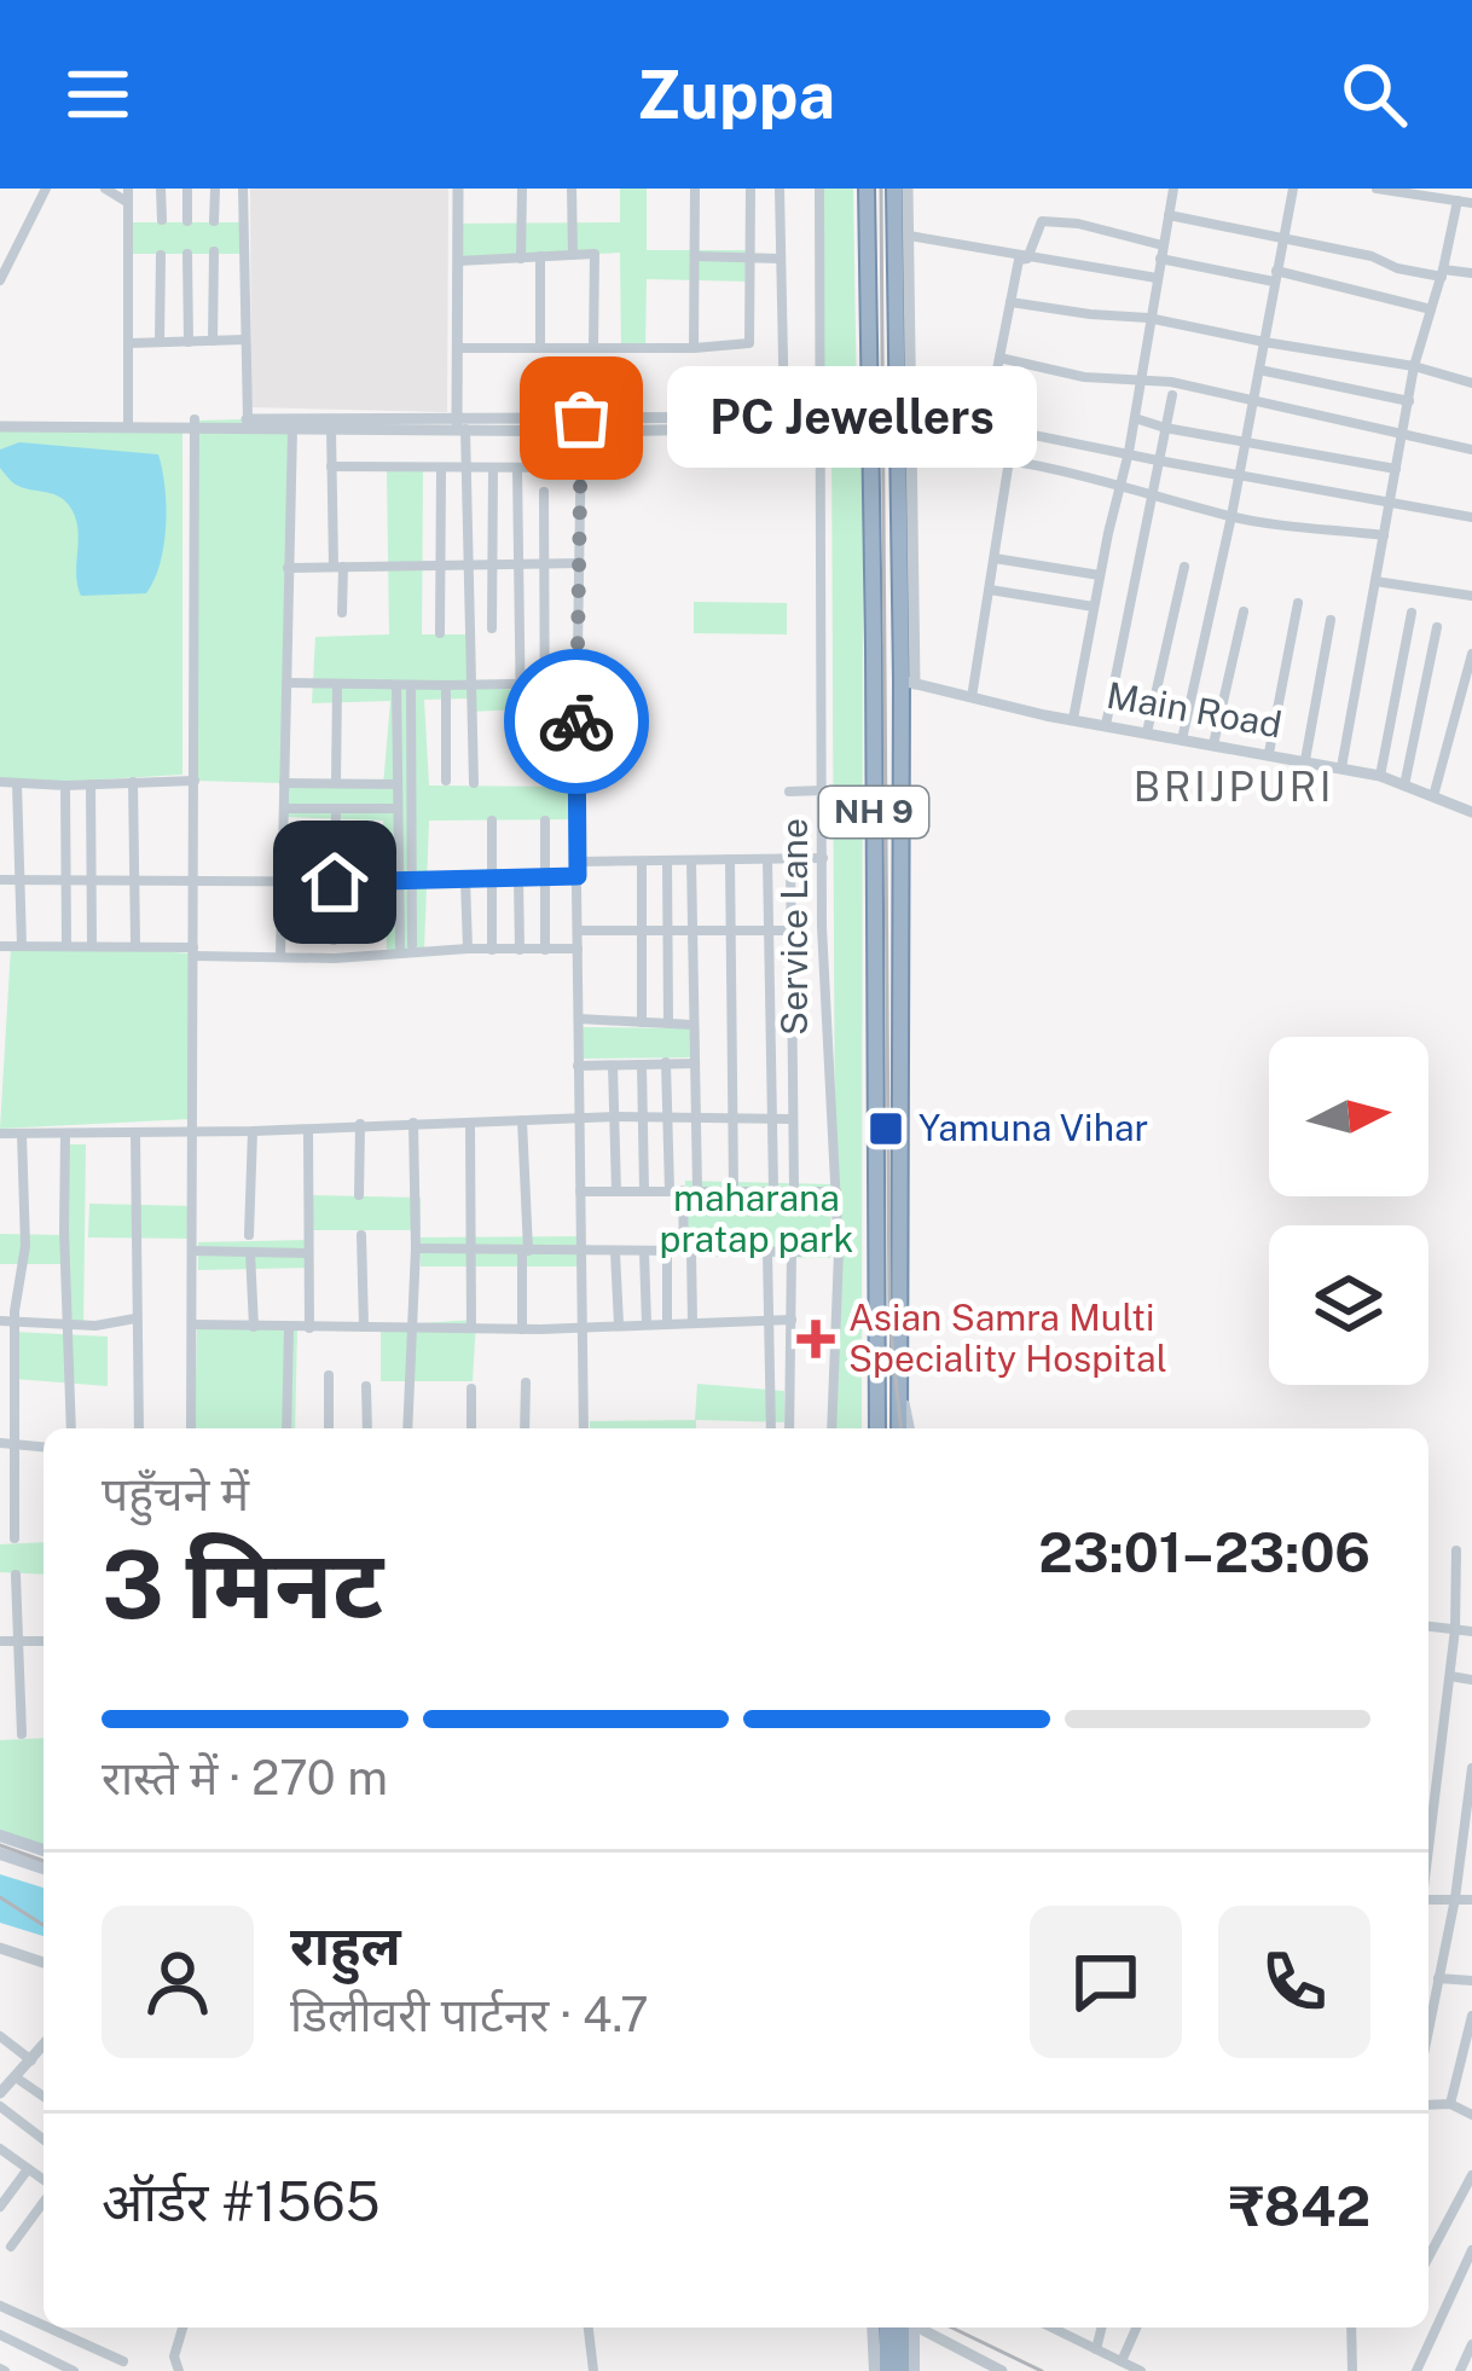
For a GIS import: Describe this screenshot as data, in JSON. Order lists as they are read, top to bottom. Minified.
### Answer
{"streets":{"highway":["NH 9"],"street":["Main Road","Service Lane"]},"crossings":[["Main Road","NH 9"]],"districts":["BRIJPURI"],"parks":["maharana pratap park"],"places":{"other":["PC Jewellers"],"transit":["Yamuna Vihar"],"health":["Asian Samra Multi Speciality Hospital"]},"north":"right","page":{"header":"Zuppa","bubble":"PC Jewellers","heading":["3 मिनट","पहुँचने में","23:01–23:06"],"panel":["राहुल","डिलीवरी पार्टनर · 4.7","ऑर्डर #1565","₹842"],"bar":"रास्ते में · 270 m"}}
